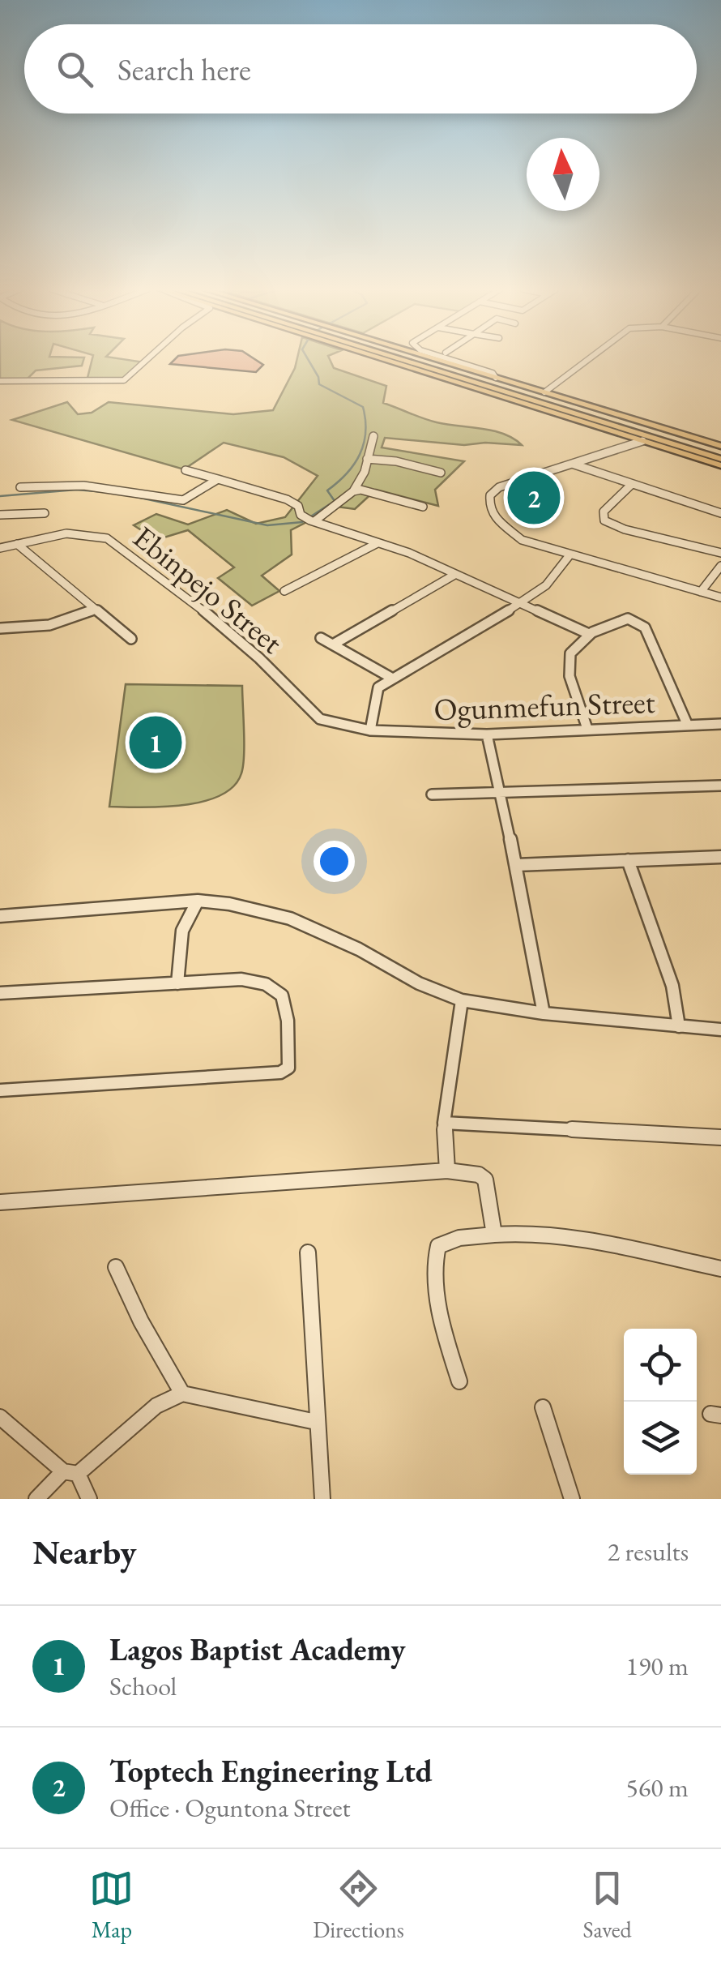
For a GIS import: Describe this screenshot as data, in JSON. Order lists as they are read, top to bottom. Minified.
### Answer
{"streets":{"street":["Ebinpejo Street","Ogunmefun Street"]},"crossings":[["Ebinpejo Street","Ogunmefun Street"]],"north":"top","page":{"search":"Search here","pins":["2","1"],"heading":["Nearby","2 results"],"list":[{"mark":"1","name":"Lagos Baptist Academy","note":"School","value":"190 m"},{"mark":"2","name":"Toptech Engineering Ltd","note":"Office · Oguntona Street","value":"560 m"}],"nav":["Map","Directions","Saved"]}}
